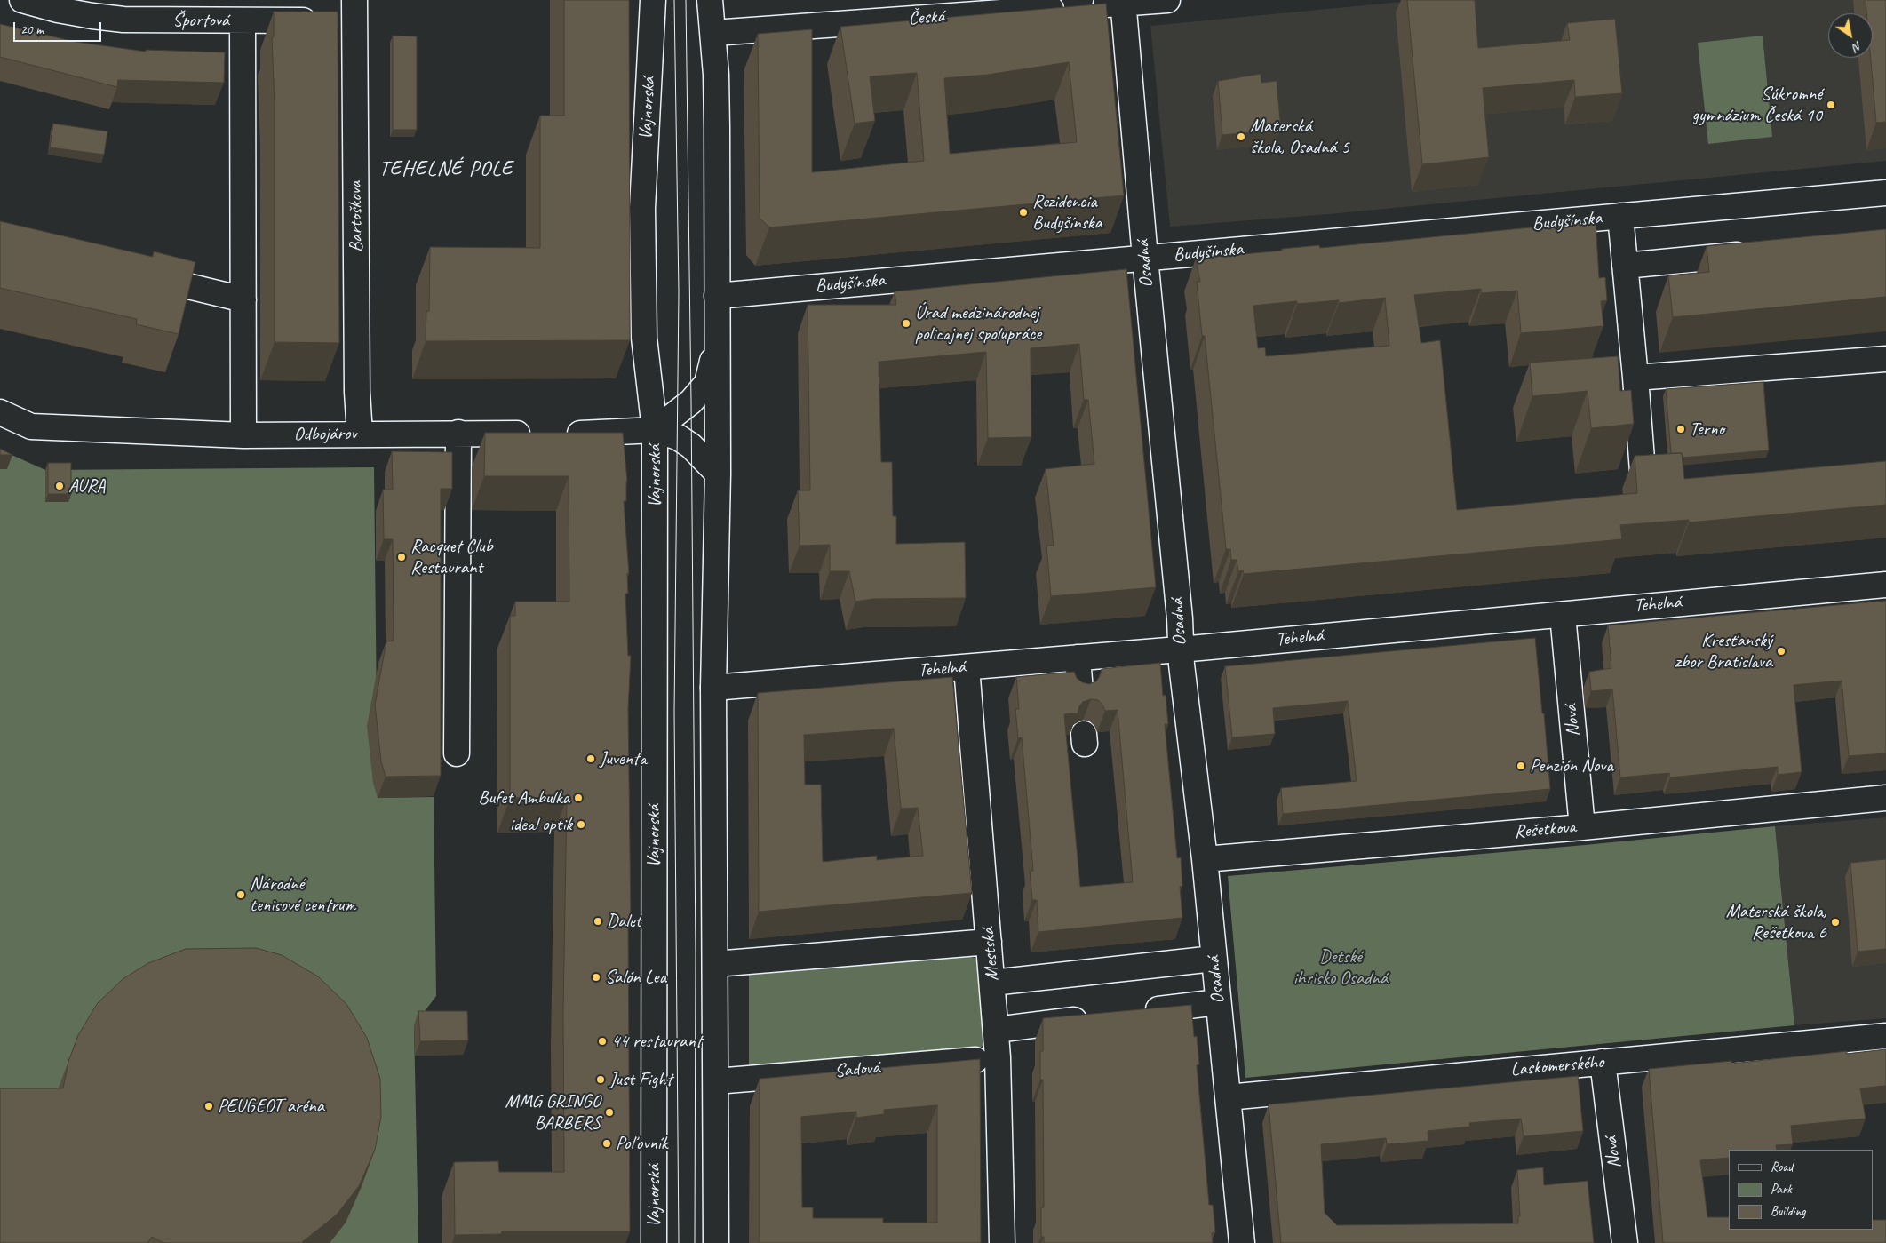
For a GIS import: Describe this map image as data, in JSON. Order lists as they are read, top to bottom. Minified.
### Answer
{"streets":{"street":["Česká","Športová","Vajnorská","Bartoškova","Budyšínska","Osadná","Odbojárov","Tehelná","Nová","Rešetkova","Mestská","Laskomerského","Sadová"]},"crossings":[["Česká","Vajnorská"],["Česká","Osadná"],["Športová","Bartoškova"],["Vajnorská","Budyšínska"],["Vajnorská","Odbojárov"],["Vajnorská","Tehelná"],["Vajnorská","Sadová"],["Bartoškova","Odbojárov"],["Budyšínska","Osadná"],["Osadná","Tehelná"],["Osadná","Rešetkova"],["Osadná","Laskomerského"],["Tehelná","Nová"],["Tehelná","Mestská"],["Nová","Rešetkova"],["Nová","Laskomerského"],["Mestská","Sadová"]],"districts":["TEHELNÉ POLE"],"parks":["Detské ihrisko Osadná"],"places":["Súkromné gymnázium Česká 10","Materská škola, Osadná 5","Rezidencia Budyšínska","Úrad medzinárodnej policajnej spolupráce","Terno","AURA","Racquet Club Restaurant","Kresťanský zbor Bratislava","Juventa","Penzión Nova","Bufet Ambulka","ideal optik","Národné tenisové centrum","Dalet","Materská škola, Rešetkova 6","Salón Lea","44 restaurant","Just Fight","PEUGEOT aréna","MMG GRINGO BARBERS","Poľovník"],"legend":["Road","Park","Building"],"scale_bar":"20 m","north":"bottom right"}
